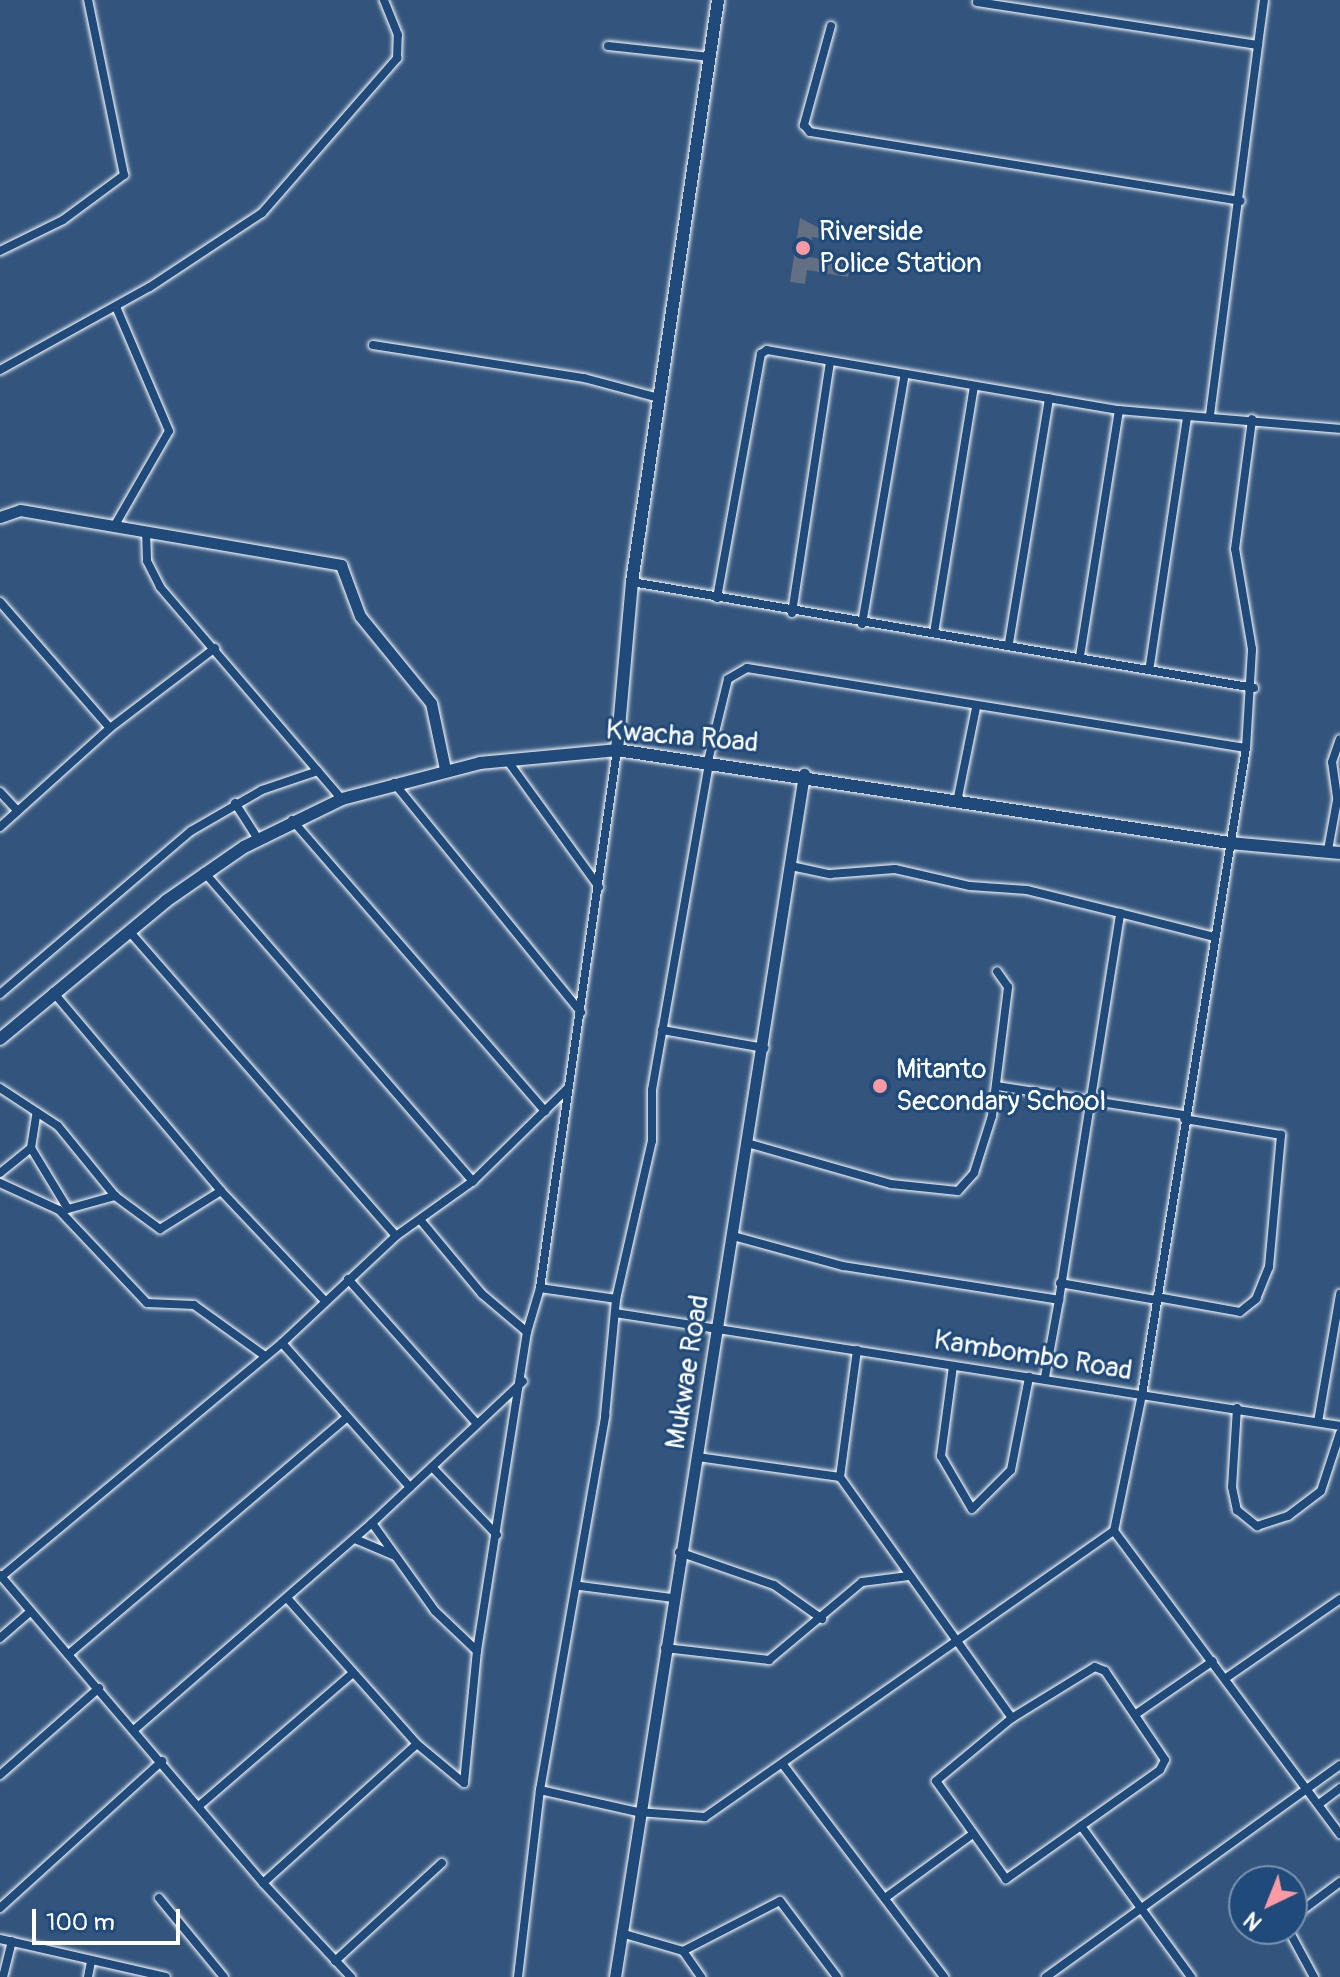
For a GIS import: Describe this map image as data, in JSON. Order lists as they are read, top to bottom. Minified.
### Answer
{"streets":{"main road":["Kwacha Road"],"street":["Kambombo Road","Mukwae Road"]},"crossings":[["Kwacha Road","Mukwae Road"],["Kambombo Road","Mukwae Road"]],"places":["Riverside Police Station","Mitanto Secondary School"],"scale_bar":"100 m","north":"bottom left"}
